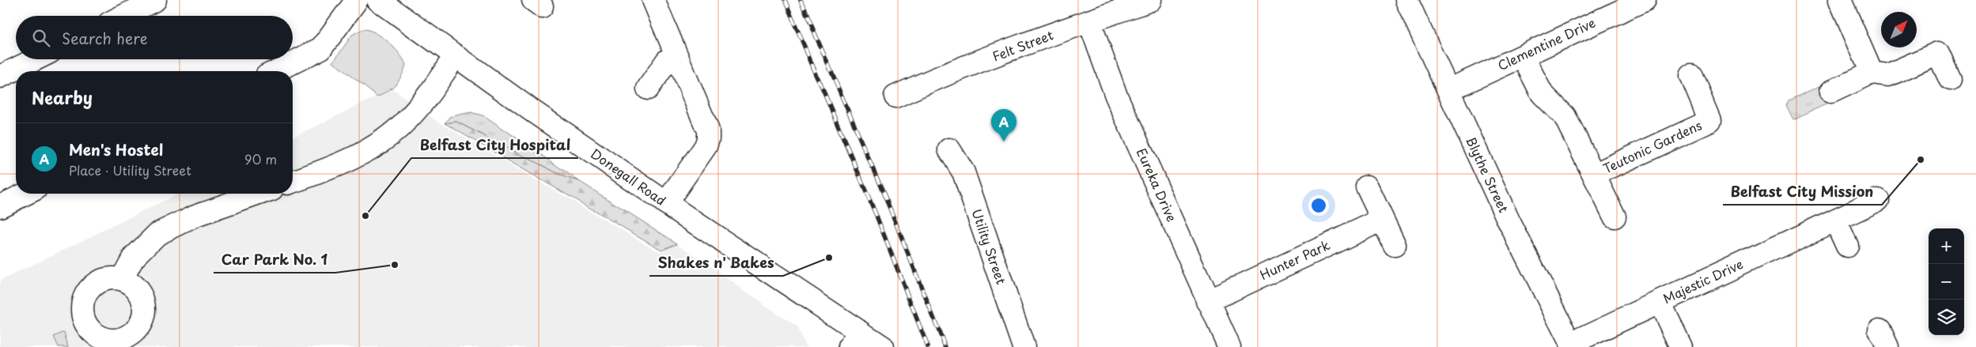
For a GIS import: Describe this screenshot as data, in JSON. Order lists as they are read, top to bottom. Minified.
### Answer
{"streets":{"street":["Clementine Drive","Felt Street","Teutonic Gardens","Blythe Street","Donegall Road","Eureka Drive","Utility Street","Hunter Park","Majestic Drive"]},"crossings":[["Clementine Drive","Blythe Street"],["Felt Street","Eureka Drive"],["Blythe Street","Majestic Drive"],["Eureka Drive","Hunter Park"]],"places":["Belfast City Mission","Belfast City Hospital","Shakes n' Bakes","Car Park No. 1"],"north":"top right","page":{"search":"Search here","heading":"Nearby","pins":"A","list":[{"mark":"A","name":"Men's Hostel","note":"Place · Utility Street","value":"90 m"}],"map_buttons":["+","−"]}}
